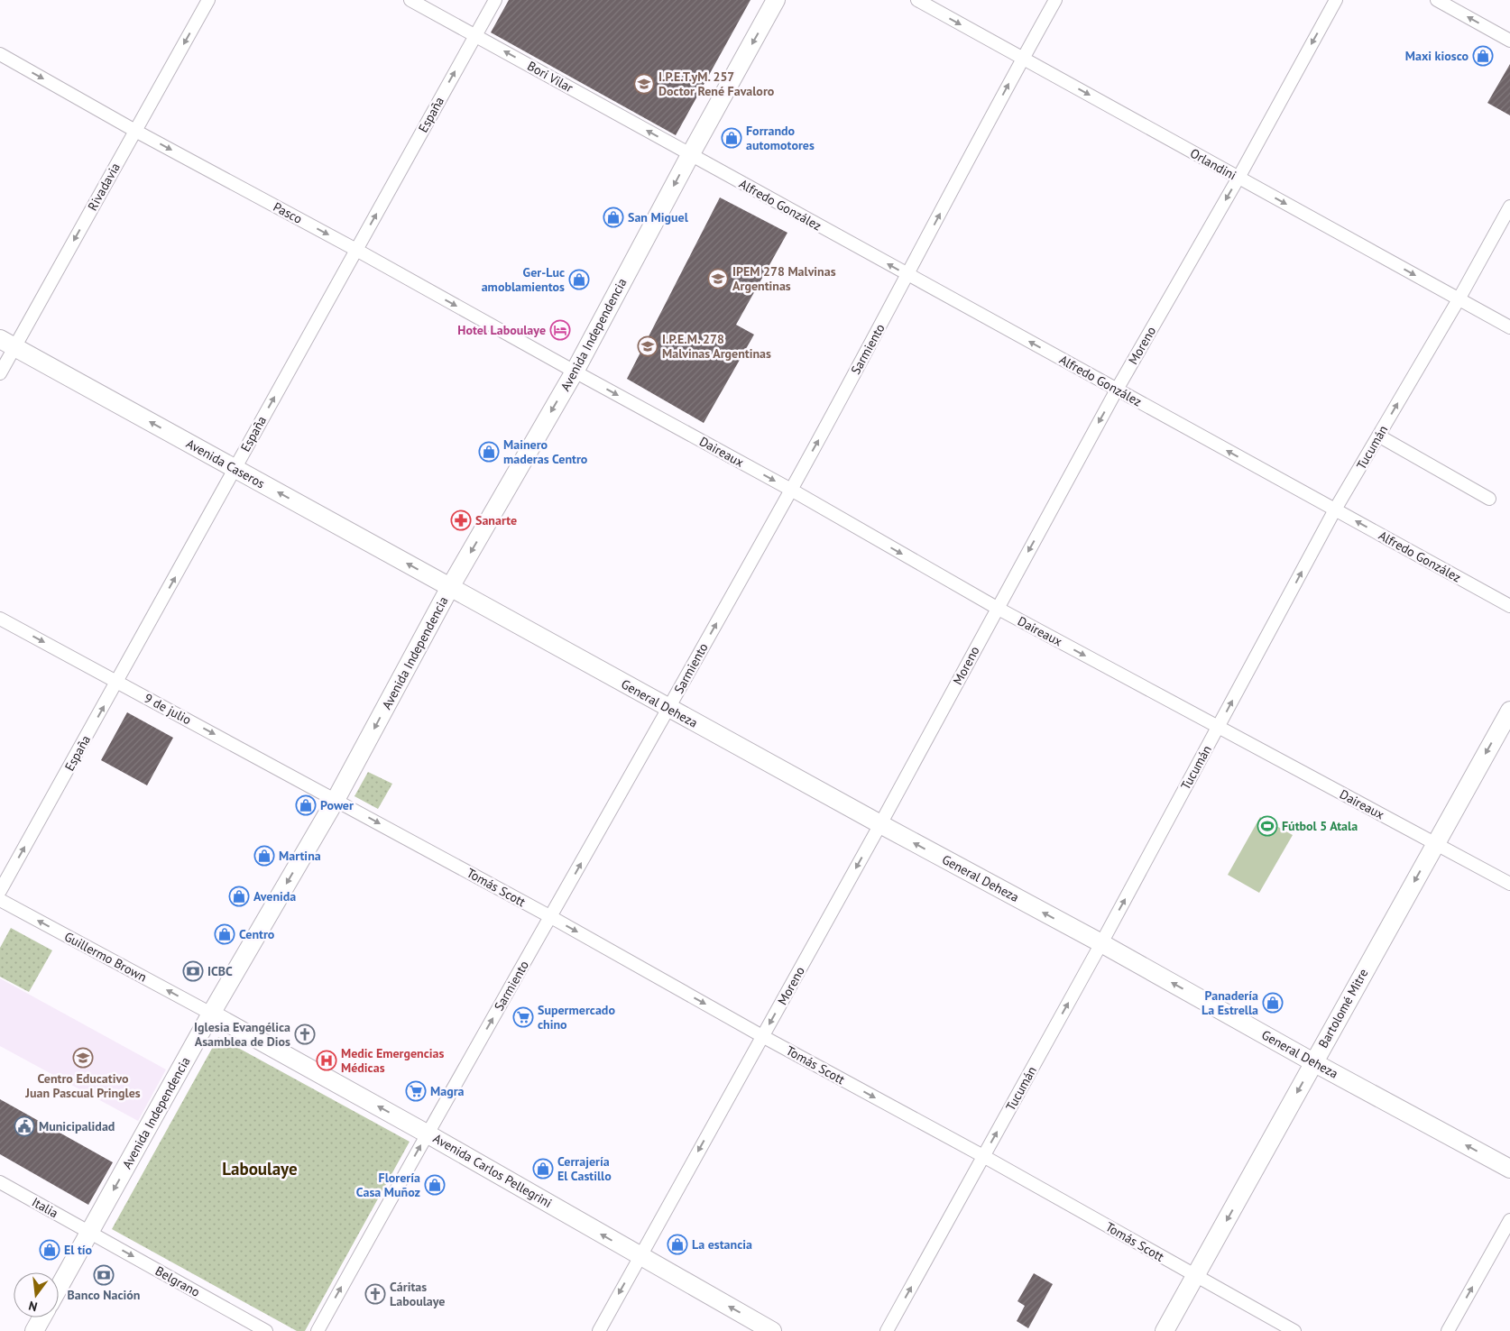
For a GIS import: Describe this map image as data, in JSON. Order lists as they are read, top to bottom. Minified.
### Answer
{"streets":{"main road":["Avenida Independencia","Avenida Caseros","General Deheza","Bartolomé Mitre","Avenida Carlos Pellegrini"],"street":["Bori Vilar","España","Orlandini","Rivadavia","Alfredo González","Pasco","Moreno","Sarmiento","Tucumán","Daireaux","9 de julio","Tomás Scott","Guillermo Brown","Italia","Belgrano"]},"crossings":[["Bori Vilar","España"],["Bori Vilar","Alfredo González"],["Bori Vilar","Avenida Independencia"],["España","Pasco"],["España","Avenida Caseros"],["España","9 de julio"],["Orlandini","Moreno"],["Orlandini","Sarmiento"],["Orlandini","Tucumán"],["Rivadavia","Pasco"],["Rivadavia","Avenida Caseros"],["Alfredo González","Avenida Independencia"],["Alfredo González","Moreno"],["Alfredo González","Sarmiento"],["Alfredo González","Tucumán"],["Pasco","Avenida Independencia"],["Pasco","Daireaux"],["Avenida Independencia","Daireaux"],["Avenida Independencia","Avenida Caseros"],["Avenida Independencia","General Deheza"],["Avenida Independencia","9 de julio"],["Avenida Independencia","Tomás Scott"],["Avenida Independencia","Guillermo Brown"],["Avenida Independencia","Avenida Carlos Pellegrini"],["Avenida Independencia","Italia"],["Avenida Independencia","Belgrano"],["Moreno","Daireaux"],["Moreno","General Deheza"],["Moreno","Tomás Scott"],["Moreno","Avenida Carlos Pellegrini"],["Sarmiento","Daireaux"],["Sarmiento","General Deheza"],["Sarmiento","Tomás Scott"],["Sarmiento","Avenida Carlos Pellegrini"],["Tucumán","Daireaux"],["Tucumán","General Deheza"],["Tucumán","Tomás Scott"],["Daireaux","Bartolomé Mitre"],["Avenida Caseros","General Deheza"],["General Deheza","Bartolomé Mitre"],["9 de julio","Tomás Scott"],["Tomás Scott","Bartolomé Mitre"],["Guillermo Brown","Avenida Carlos Pellegrini"],["Italia","Belgrano"]],"one_way":["Bori Vilar","España","Orlandini","Rivadavia","Alfredo González","Pasco","Avenida Independencia","Moreno","Sarmiento","Tucumán","Daireaux","Avenida Caseros","General Deheza","9 de julio","Tomás Scott","Guillermo Brown","Bartolomé Mitre","Avenida Carlos Pellegrini","Belgrano"],"districts":["Laboulaye"],"places":{"shop":["Maxi kiosco","Forrando automotores","San Miguel","Ger-Luc amoblamientos","Mainero maderas Centro","Power","Martina","Avenida","Centro","Panadería La Estrella","Cerrajería El Castillo","Florería Casa Muñoz","La estancia","El tío"],"school or university":["I.P.E.T.yM. 257 Doctor René Favaloro","IPEM 278 Malvinas Argentinas","I.P.E.M. 278 Malvinas Argentinas","Centro Educativo Juan Pascual Pringles"],"hotel":["Hotel Laboulaye"],"pharmacy":["Sanarte"],"sports":["Fútbol 5 Atala"],"bank":["ICBC","Banco Nación"],"supermarket":["Supermercado chino","Magra"],"church":["Iglesia Evangélica Asamblea de Dios","Cáritas Laboulaye"],"hospital":["Medic Emergencias Médicas"],"public building":["Municipalidad"]},"north":"bottom"}
